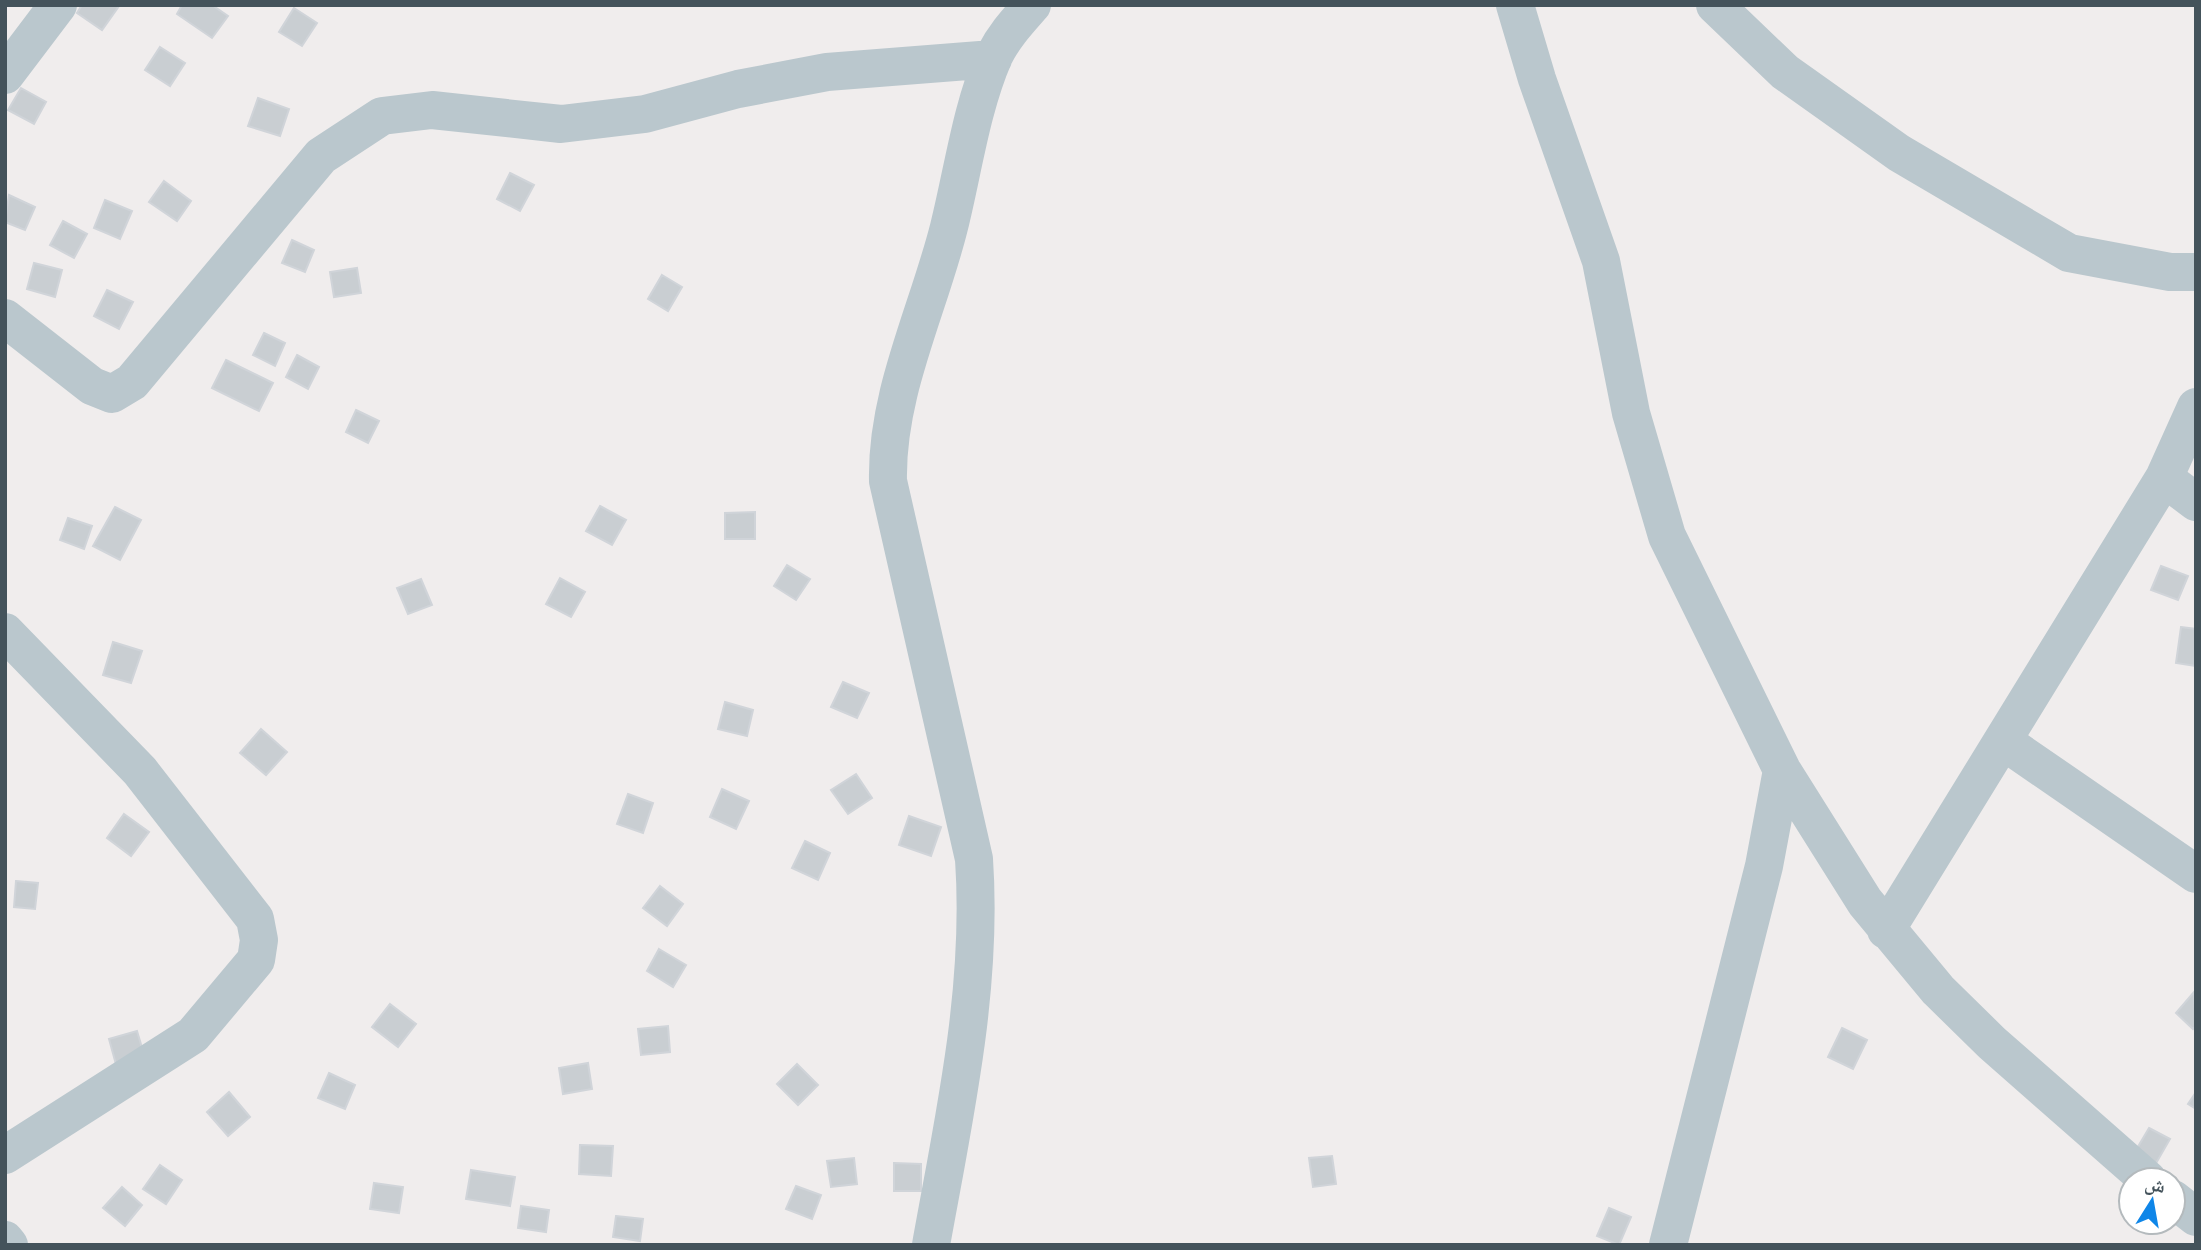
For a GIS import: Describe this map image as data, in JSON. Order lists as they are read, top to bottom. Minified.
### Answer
{"north":"top"}
